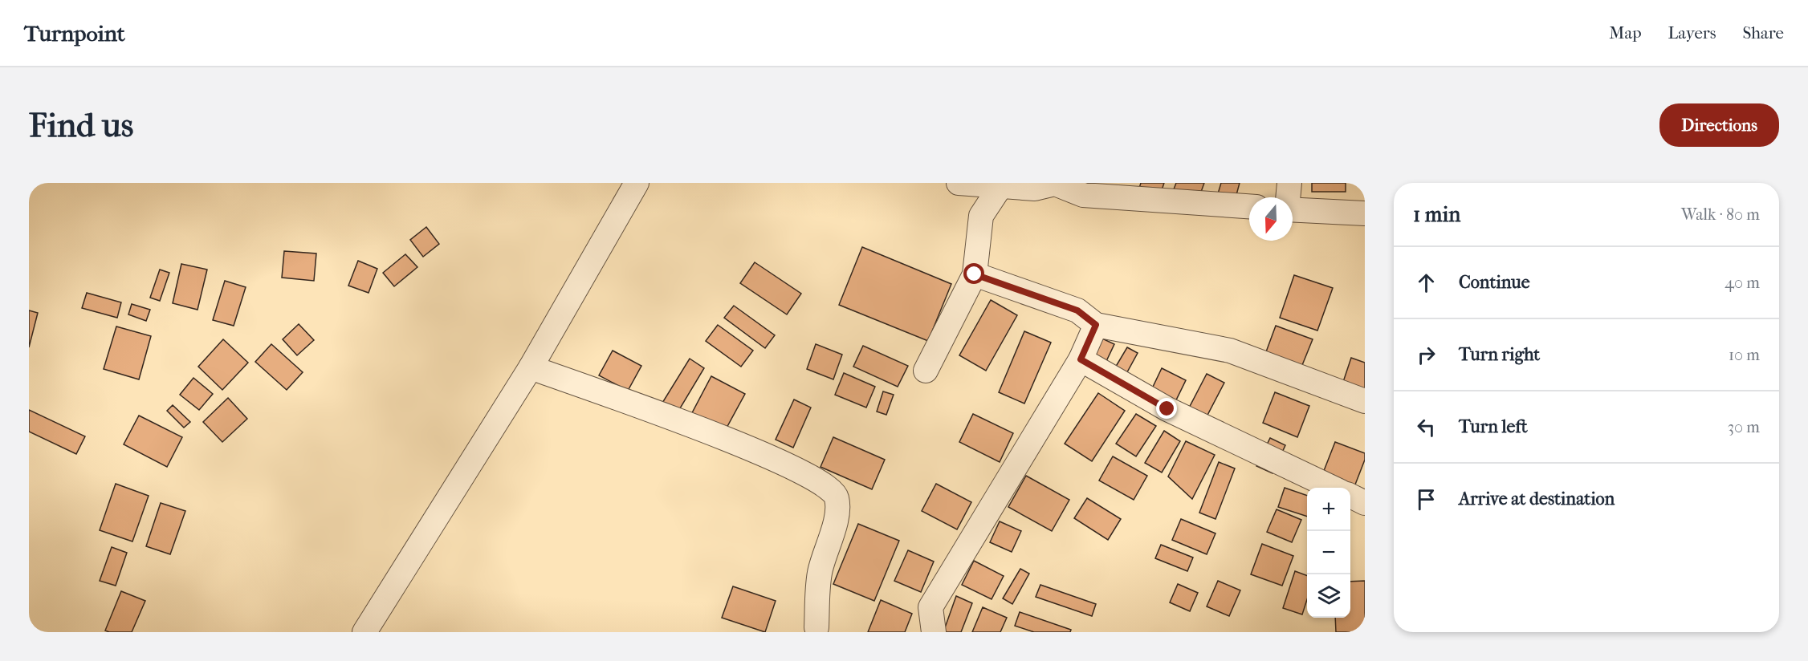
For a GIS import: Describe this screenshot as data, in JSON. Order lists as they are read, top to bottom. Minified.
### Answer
{"north":"bottom","page":{"header":"Turnpoint","nav":["Map","Layers","Share"],"buttons":"Directions","title":"Find us","heading":["1 min","Walk · 80 m"],"list":[["Continue","40 m"],["Turn right","10 m"],["Turn left","30 m"],"Arrive at destination"],"map_buttons":["+","−"]}}
